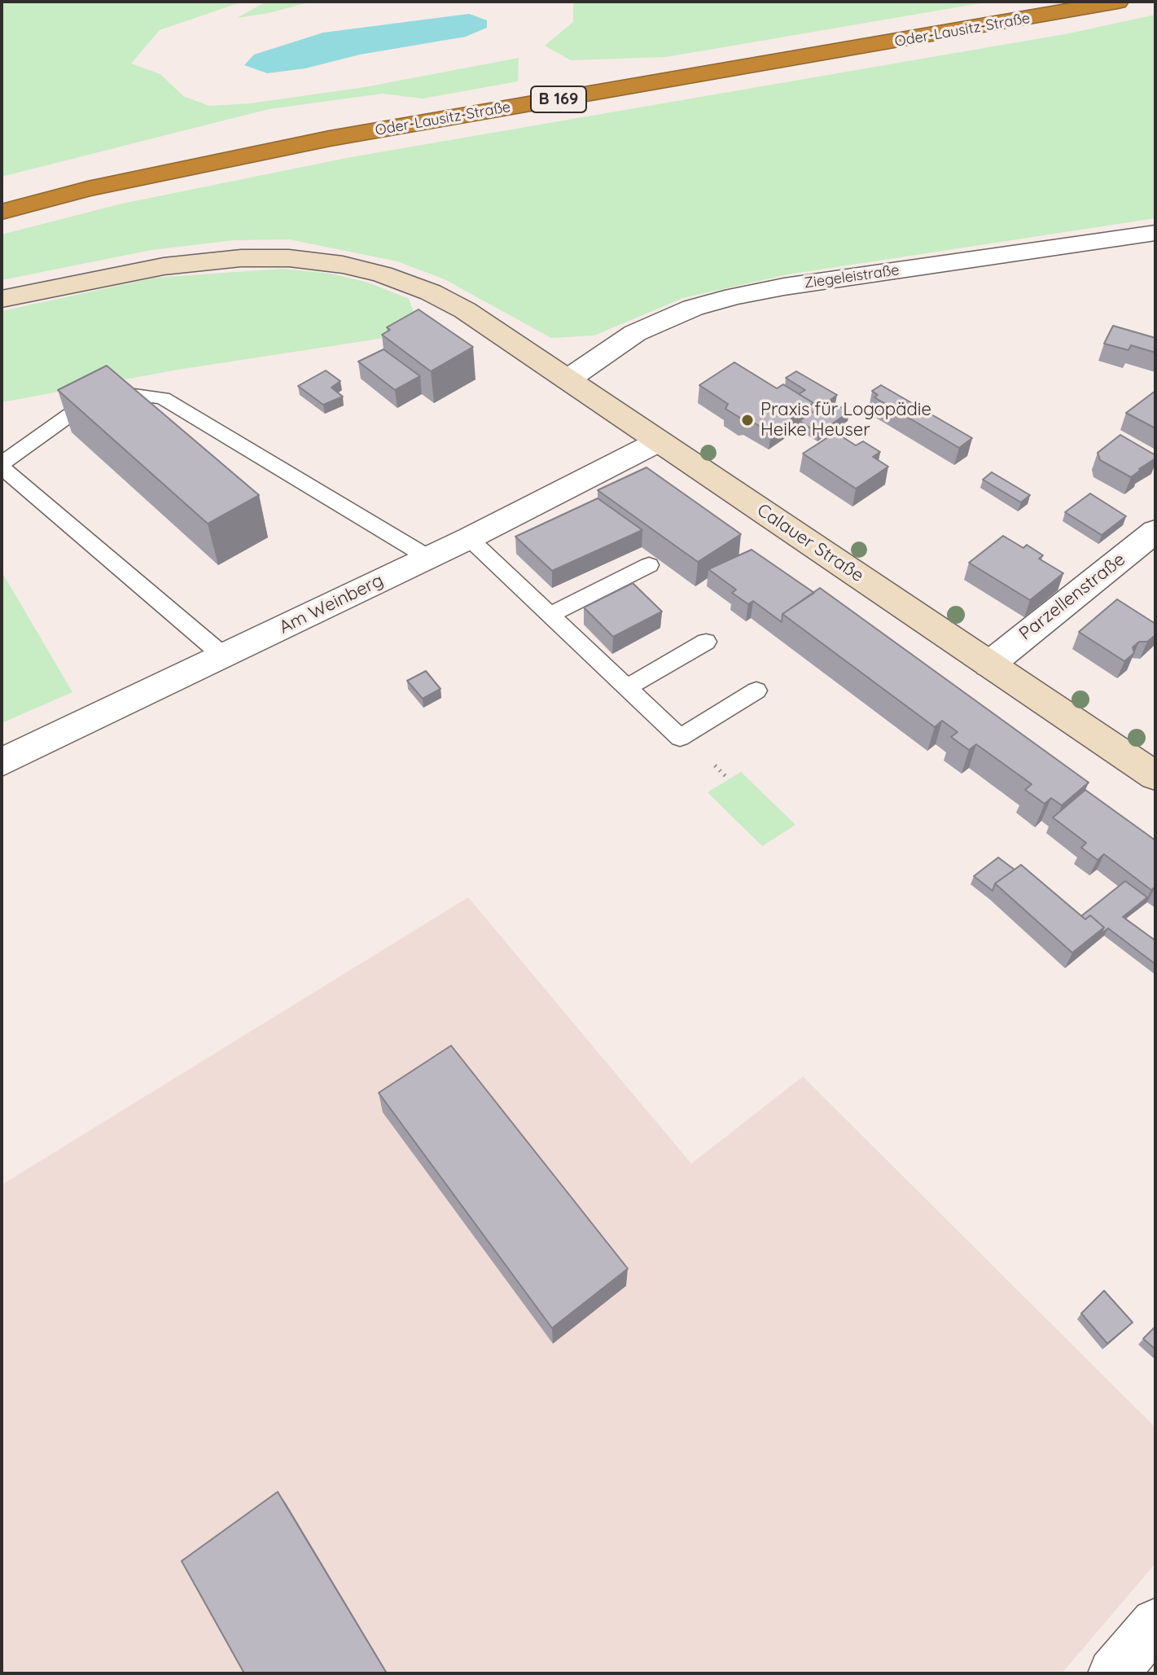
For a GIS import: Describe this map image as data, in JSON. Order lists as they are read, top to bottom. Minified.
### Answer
{"streets":{"highway":["Oder-Lausitz-Straße","B 169"],"street":["Ziegeleistraße","Calauer Straße","Parzellenstraße","Am Weinberg"]},"crossings":[["Ziegeleistraße","Calauer Straße"],["Calauer Straße","Parzellenstraße"],["Calauer Straße","Am Weinberg"]],"places":["Praxis für Logopädie Heike Heuser"]}
